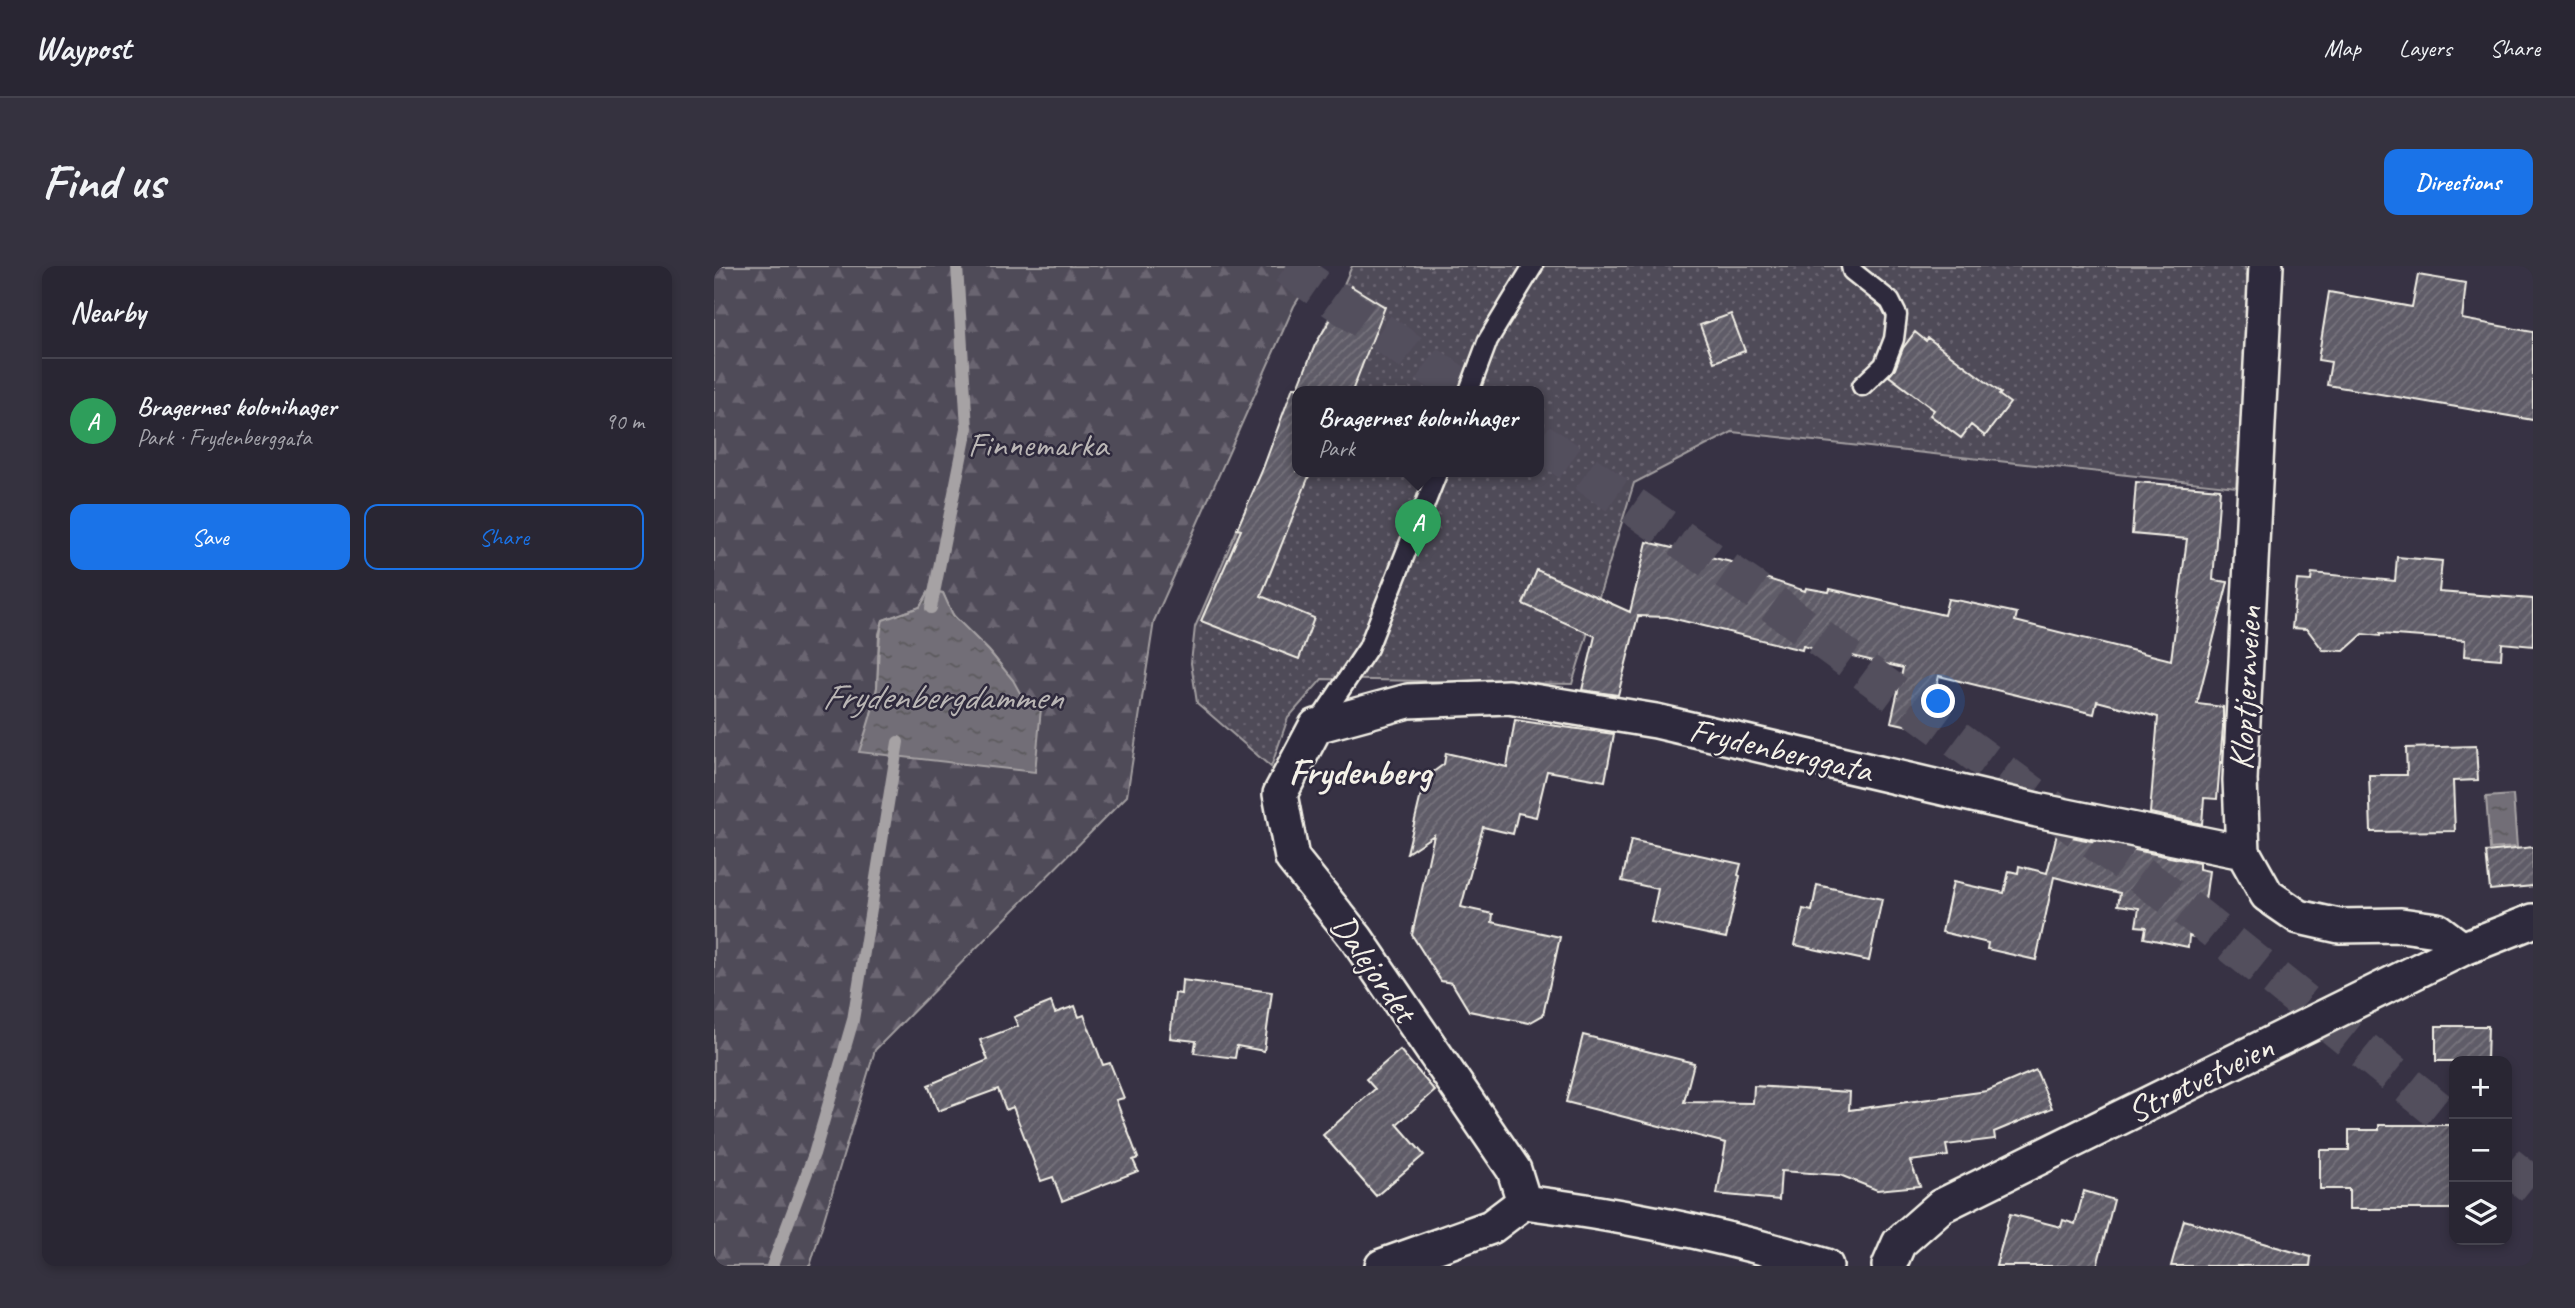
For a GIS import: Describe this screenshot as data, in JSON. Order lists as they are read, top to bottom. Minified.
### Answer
{"streets":{"street":["Kloptjernveien","Frydenberggata","Dalejordet","Strøtvetveien"]},"crossings":[["Kloptjernveien","Frydenberggata"],["Kloptjernveien","Strøtvetveien"],["Frydenberggata","Dalejordet"]],"districts":["Frydenberg"],"water":["Frydenbergdammen"],"parks":["Finnemarka"],"page":{"header":"Waypost","nav":["Map","Layers","Share"],"buttons":["Directions",["Save","Share"]],"title":"Find us","heading":"Nearby","list":[{"mark":"A","name":"Bragernes kolonihager","note":"Park · Frydenberggata","value":"90 m"}],"popup":["Bragernes kolonihager","Park"],"pins":"A","map_buttons":["+","−"]}}
